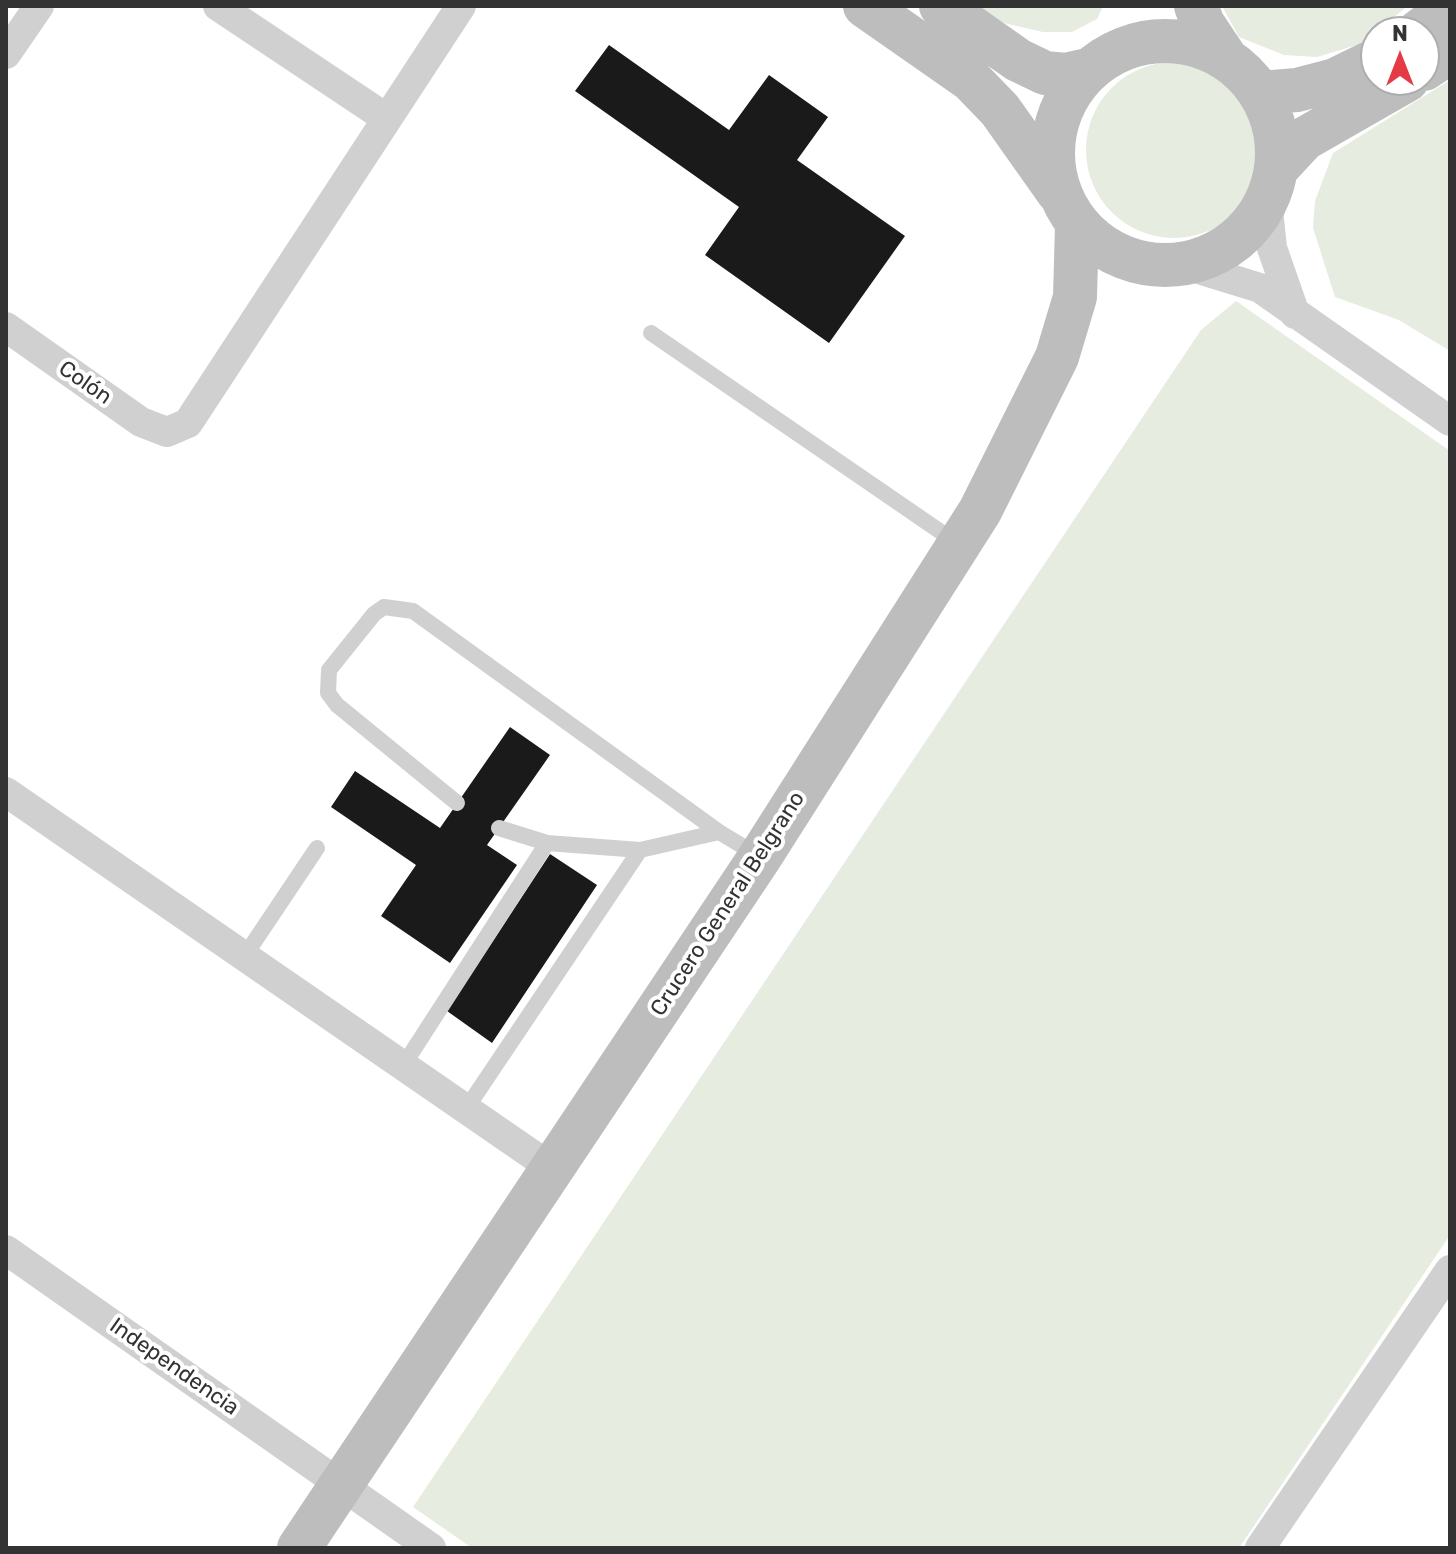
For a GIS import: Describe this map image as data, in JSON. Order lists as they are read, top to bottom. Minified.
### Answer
{"streets":{"main road":["Crucero General Belgrano"],"street":["Colón","Independencia"]},"crossings":[["Crucero General Belgrano","Independencia"]],"north":"top"}
